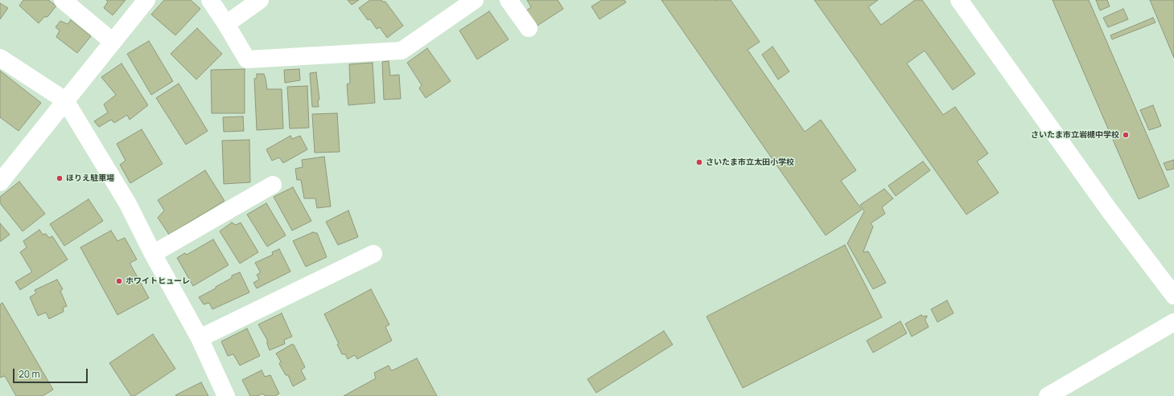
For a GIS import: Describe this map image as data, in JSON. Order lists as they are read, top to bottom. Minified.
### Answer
{"places":["さいたま市立岩槻中学校","さいたま市立太田小学校","ほりえ駐車場","ホワイトヒューレ"],"scale_bar":"20 m"}
